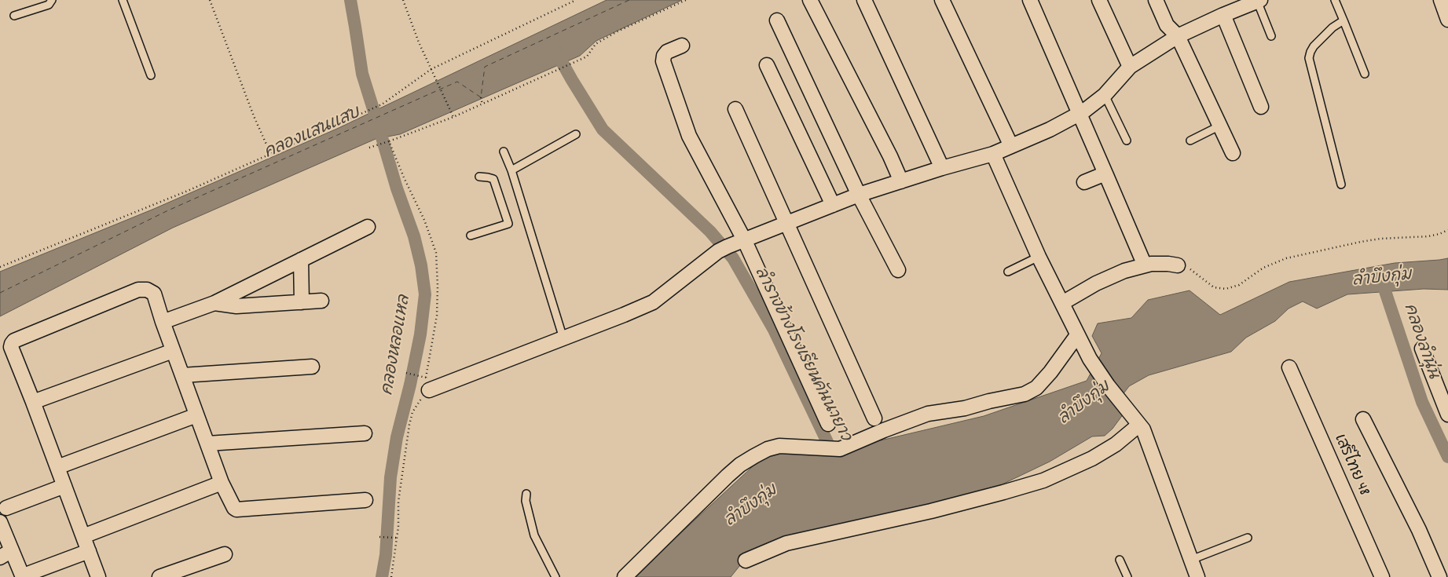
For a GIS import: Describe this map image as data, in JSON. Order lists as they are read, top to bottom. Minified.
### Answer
{"streets":{"street":["เสรีไทย 48"]},"water":["คลองแสนแสบ","ลำบึงกุ่ม","คลองลำนุ่น","คลองหลอแหล","ลำรางข้างโรงเรียนคันนายาว"]}
